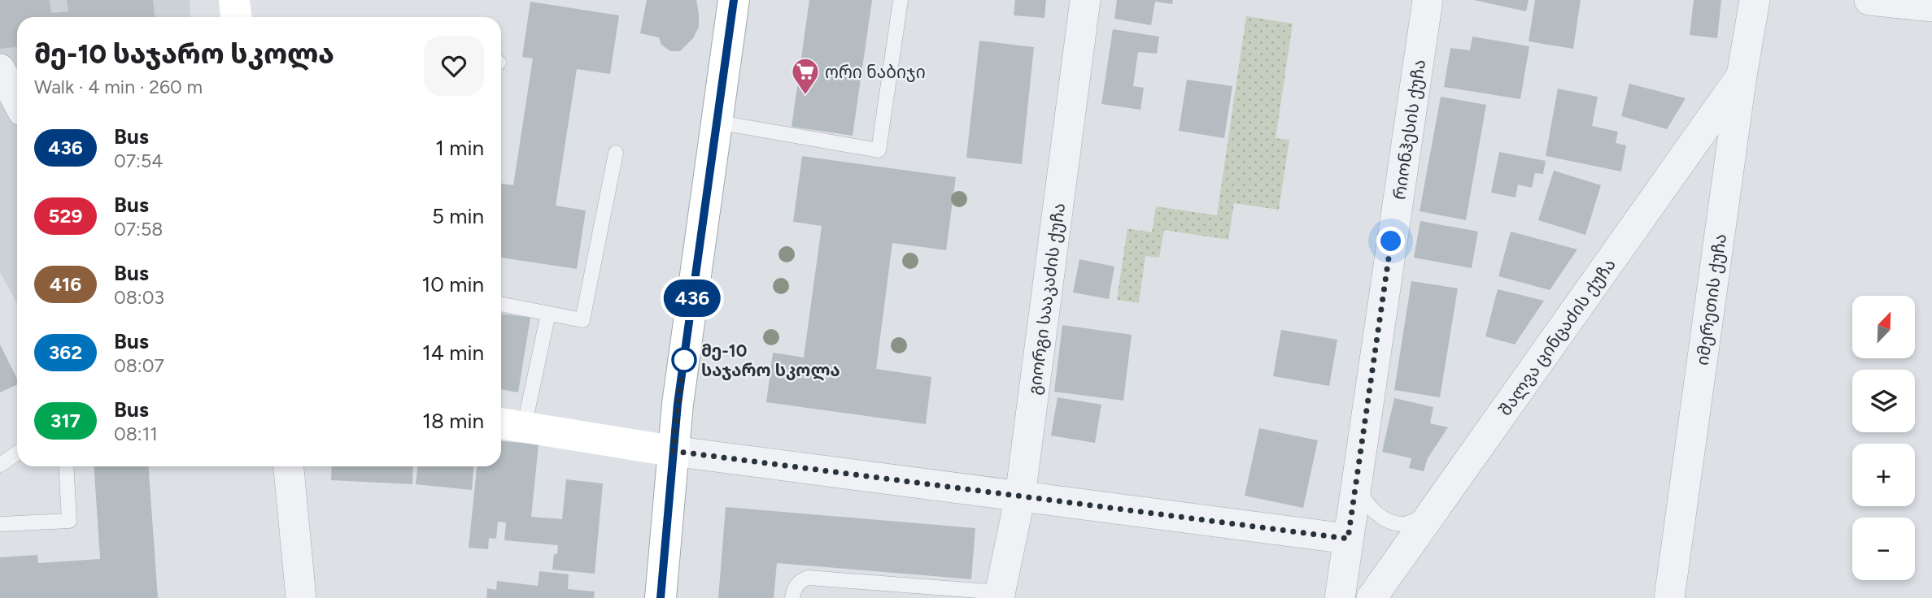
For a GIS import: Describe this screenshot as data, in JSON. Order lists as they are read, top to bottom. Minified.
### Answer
{"streets":{"street":["რიონჰესის ქუჩა","იმერეთის ქუჩა","გიორგი სააკაძის ქუჩა","შალვა ცინცაძის ქუჩა"]},"crossings":[["იმერეთის ქუჩა","შალვა ცინცაძის ქუჩა"]],"places":{"supermarket":["ორი ნაბიჯი"],"other":["მე-10 საჯარო სკოლა"]},"lines":["bus line 436"],"north":"top right","page":{"on_map":"436","heading":["მე-10 საჯარო სკოლა","Walk · 4 min · 260 m"],"list":[{"mark":"436","name":"Bus","note":"07:54","value":"1 min"},{"mark":"529","name":"Bus","note":"07:58","value":"5 min"},{"mark":"416","name":"Bus","note":"08:03","value":"10 min"},{"mark":"362","name":"Bus","note":"08:07","value":"14 min"},{"mark":"317","name":"Bus","note":"08:11","value":"18 min"}],"map_buttons":["+","−"]}}
